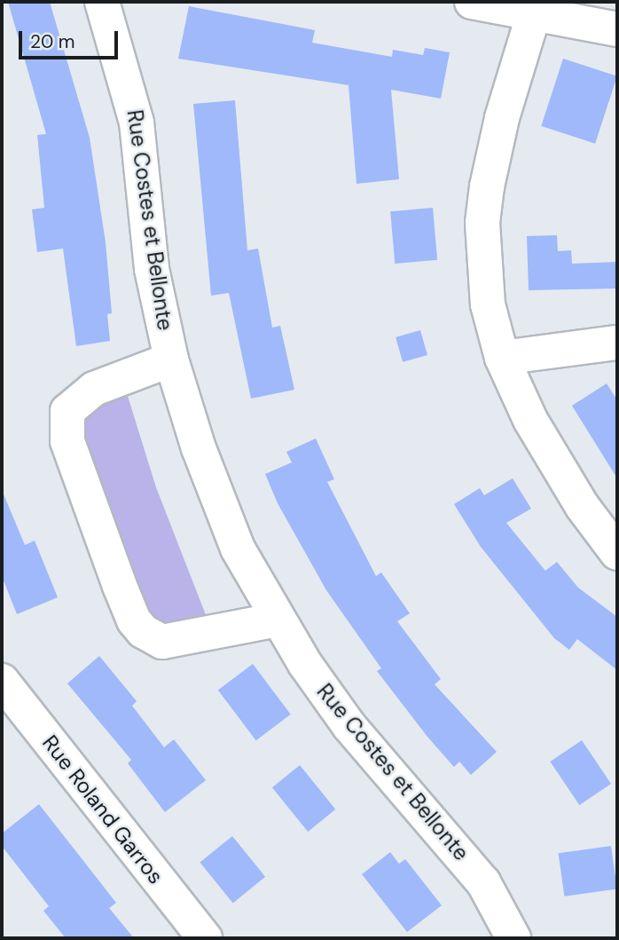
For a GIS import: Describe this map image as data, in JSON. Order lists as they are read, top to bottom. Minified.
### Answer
{"streets":{"street":["Rue Costes et Bellonte","Rue Roland Garros"]},"scale_bar":"20 m"}
